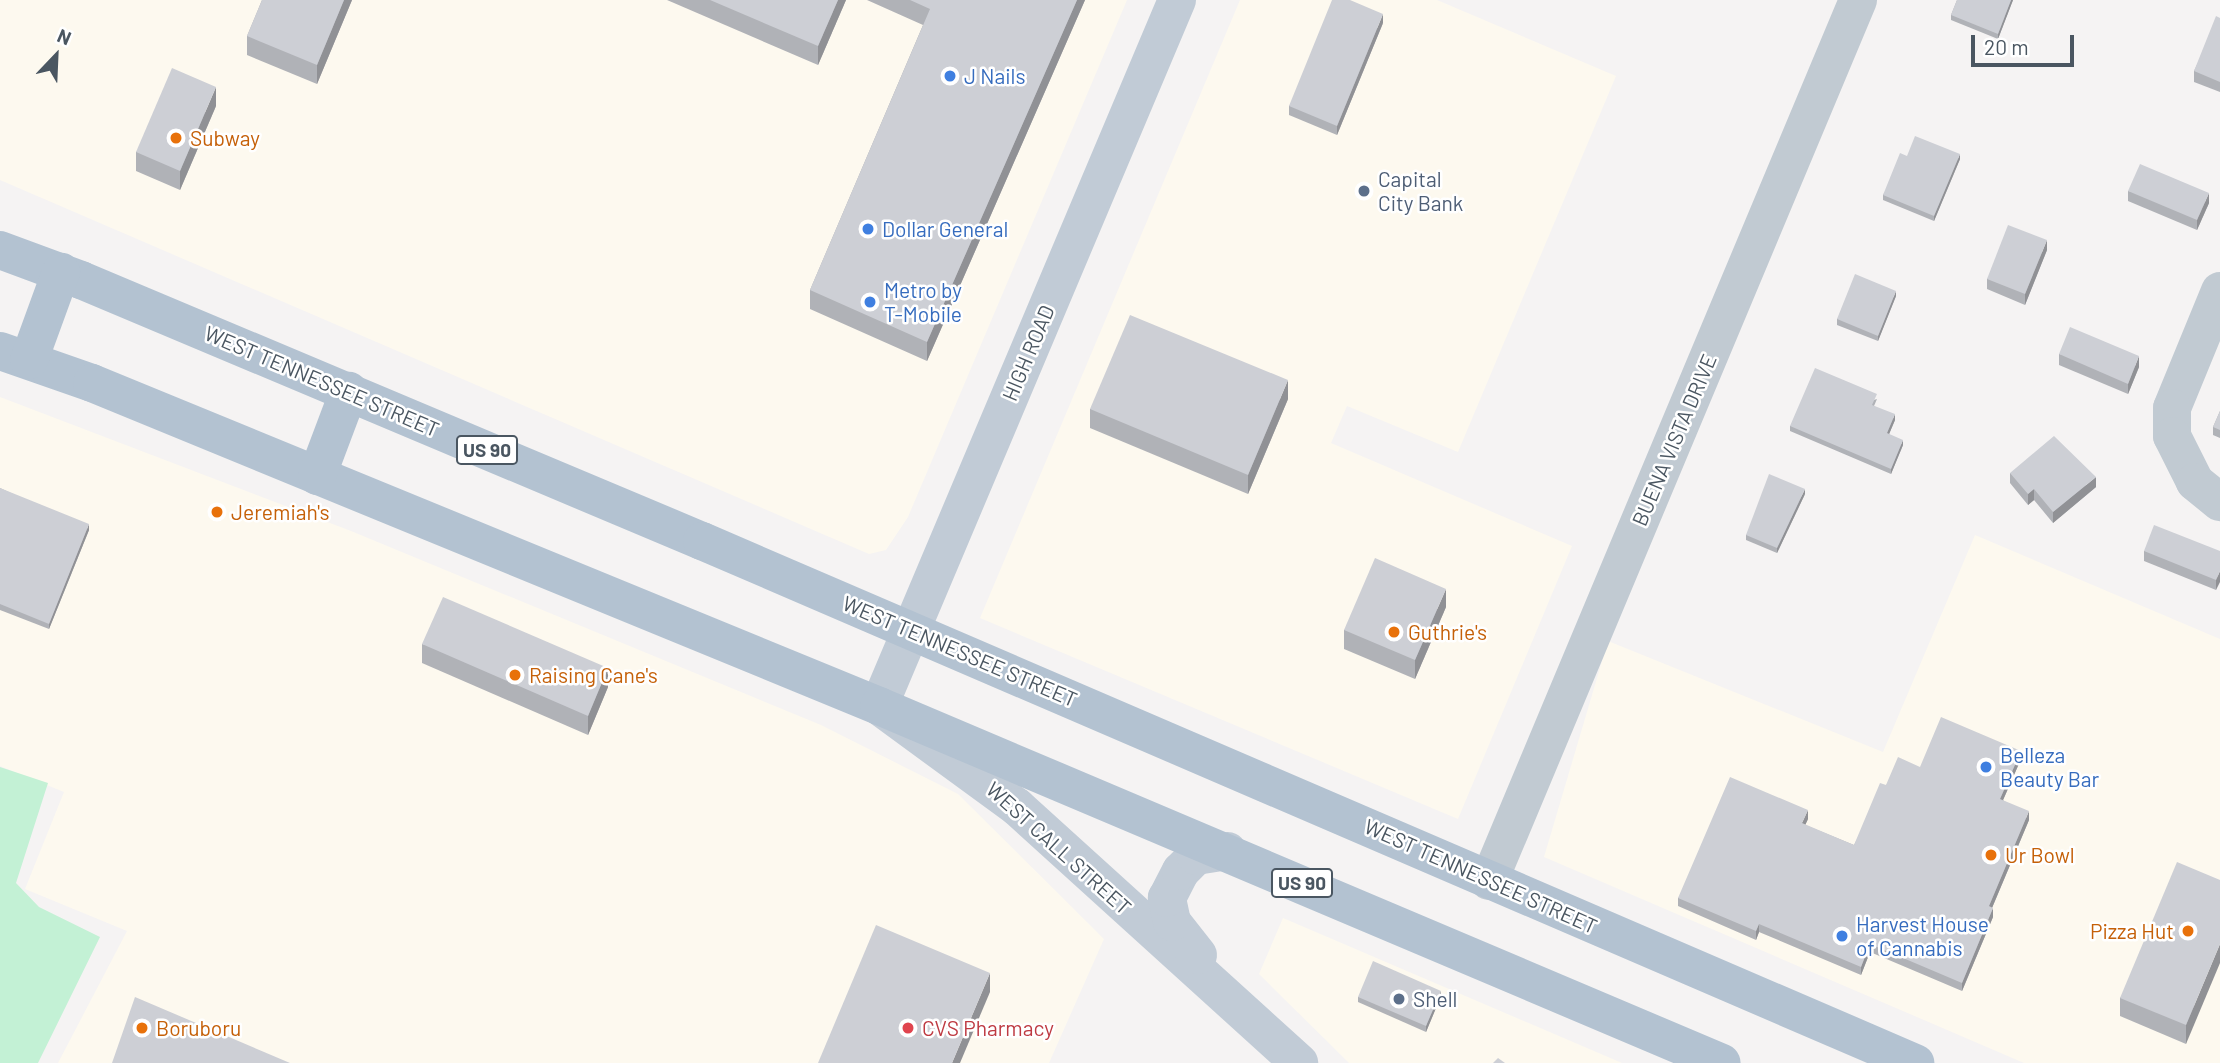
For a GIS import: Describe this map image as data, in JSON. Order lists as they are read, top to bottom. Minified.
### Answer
{"streets":{"main road":["WEST TENNESSEE STREET","US 90"],"street":["HIGH ROAD","BUENA VISTA DRIVE","WEST CALL STREET"]},"crossings":[["HIGH ROAD","WEST TENNESSEE STREET"],["HIGH ROAD","US 90"],["HIGH ROAD","WEST CALL STREET"],["WEST TENNESSEE STREET","BUENA VISTA DRIVE"],["US 90","WEST CALL STREET"]],"places":["J Nails","Subway","Capital City Bank","Dollar General","Metro by T-Mobile","Jeremiah's","Guthrie's","Raising Cane's","Belleza Beauty Bar","Ur Bowl","Pizza Hut","Harvest House of Cannabis","Shell","Boruboru","CVS Pharmacy"],"scale_bar":"20 m","north":"top right"}
